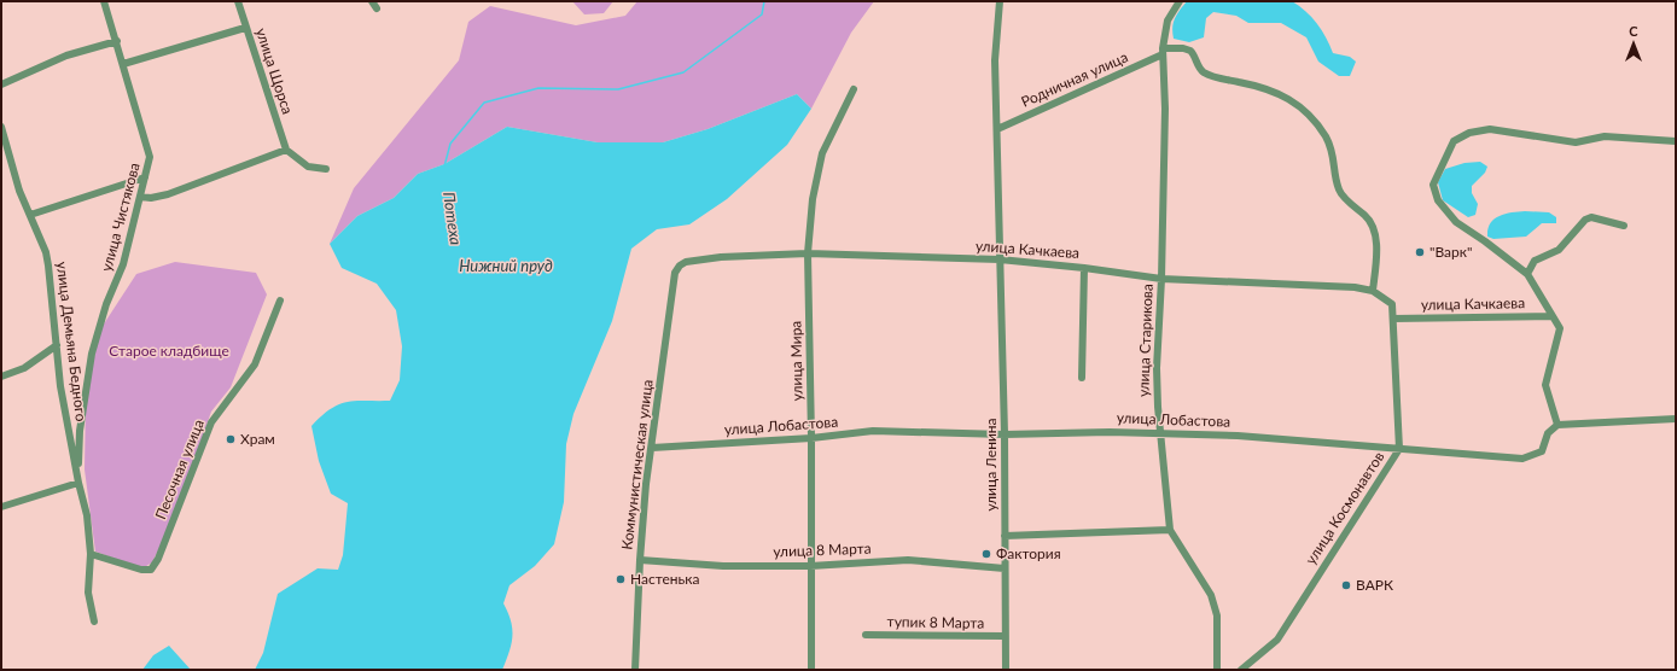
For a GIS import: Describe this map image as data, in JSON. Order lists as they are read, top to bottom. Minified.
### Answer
{"streets":{"street":["улица Щорса","Родничная улица","улица Чистякова","улица Качкаева","улица Старикова","улица Демьяна Бедного","улица Мира","улица Лобастова","Коммунистическая улица","улица Ленина","Песочная улица","улица Космонавтов","улица 8 Марта","тупик 8 Марта"]},"crossings":[["Родничная улица","улица Старикова"],["Родничная улица","улица Ленина"],["улица Чистякова","улица Демьяна Бедного"],["улица Качкаева","улица Старикова"],["улица Качкаева","улица Мира"],["улица Качкаева","Коммунистическая улица"],["улица Качкаева","улица Ленина"],["улица Качкаева","улица Космонавтов"],["улица Старикова","улица Лобастова"],["улица Демьяна Бедного","Песочная улица"],["улица Мира","улица Лобастова"],["улица Мира","улица 8 Марта"],["улица Лобастова","Коммунистическая улица"],["улица Лобастова","улица Ленина"],["улица Лобастова","улица Космонавтов"],["Коммунистическая улица","улица 8 Марта"],["улица Ленина","улица 8 Марта"],["улица Ленина","тупик 8 Марта"]],"water":["Потеха","Нижний пруд"],"parks":["Старое кладбище"],"places":["\"Варк\"","Храм","Фактория","Настенька","ВАРК"],"north":"top"}
